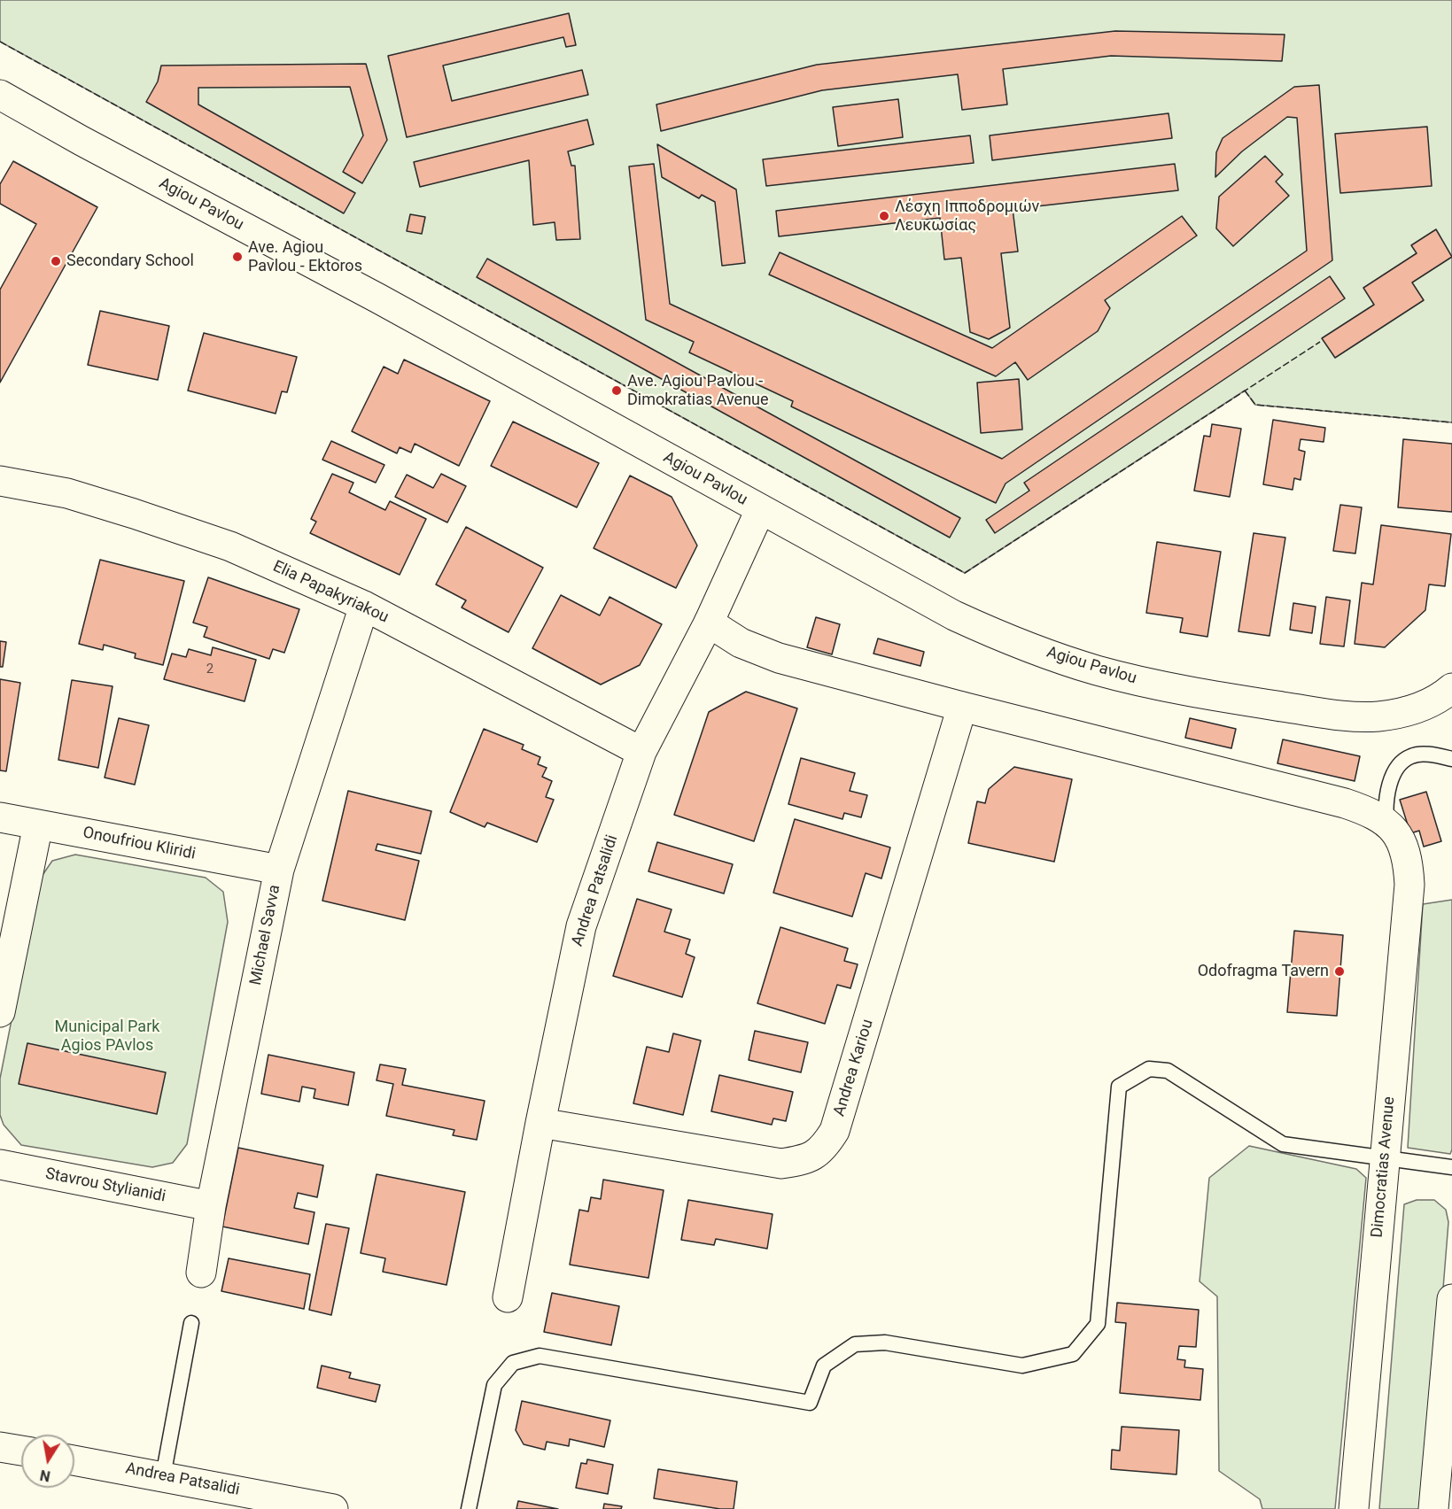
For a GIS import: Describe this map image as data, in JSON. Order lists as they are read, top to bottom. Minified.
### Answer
{"streets":{"street":["Agiou Pavlou","Elia Papakyriakou","Onoufriou Kliridi","Andrea Patsalidi","Michael Savva","Andrea Kariou","Dimocratias Avenue","Stavrou Stylianidi"]},"crossings":[["Agiou Pavlou","Andrea Patsalidi"],["Elia Papakyriakou","Andrea Patsalidi"],["Elia Papakyriakou","Michael Savva"],["Onoufriou Kliridi","Michael Savva"],["Andrea Patsalidi","Andrea Kariou"],["Michael Savva","Stavrou Stylianidi"]],"parks":["Municipal Park Agios PAvlos"],"places":["Λέσχη Ιπποδρομιών Λευκωσίας","Ave. Agiou Pavlou - Ektoros","Secondary School","Ave. Agiou Pavlou - Dimokratias Avenue","Odofragma Tavern"],"house_numbers":["2"],"north":"bottom"}
